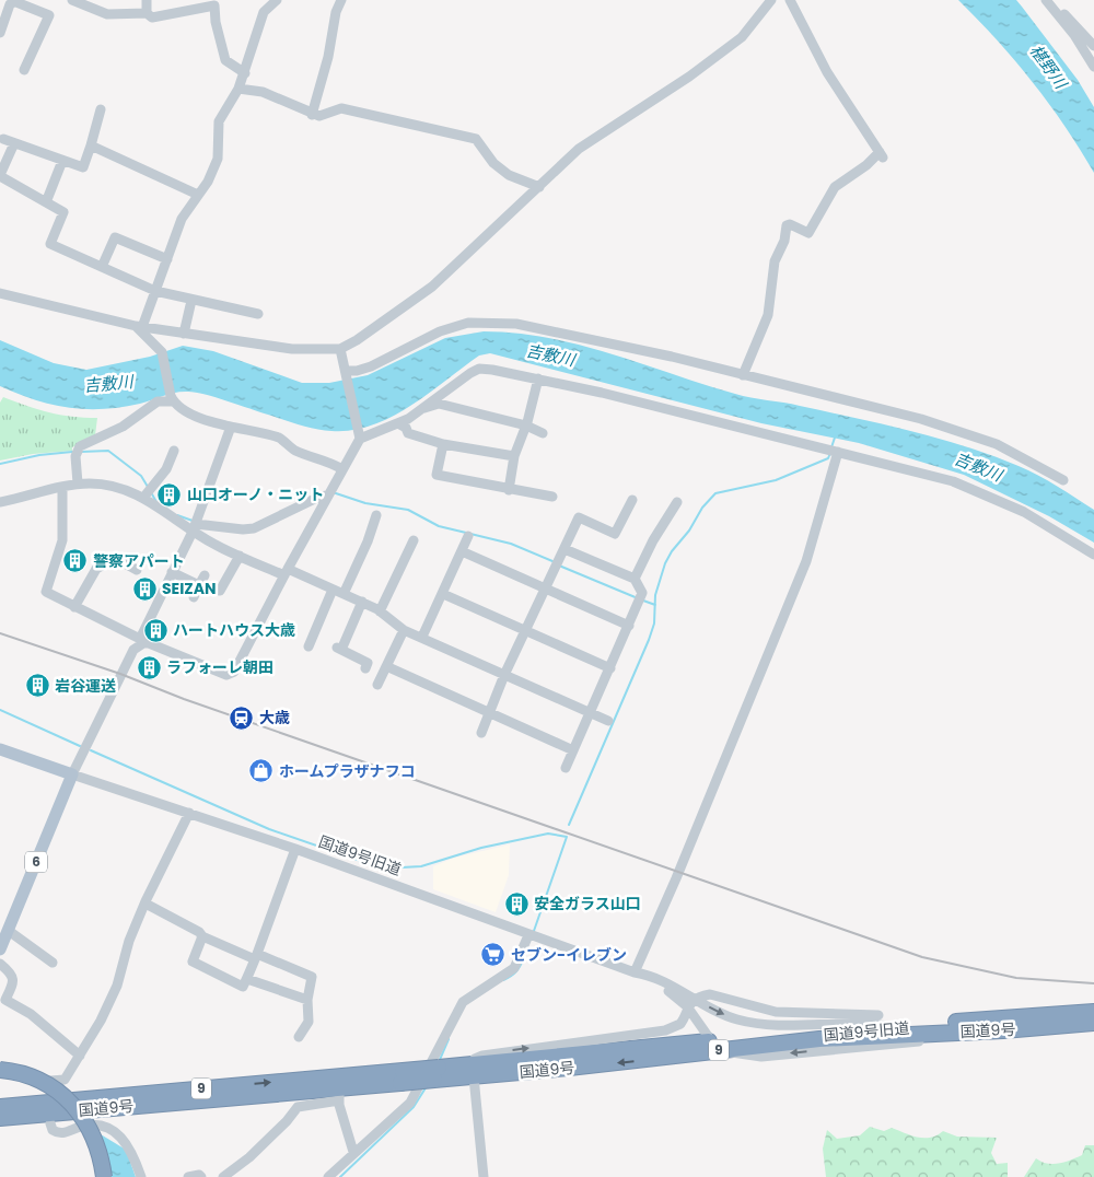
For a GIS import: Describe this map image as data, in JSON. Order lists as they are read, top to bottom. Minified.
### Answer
{"streets":{"highway":["国道9号","9"],"main road":["6"],"street":["国道9号旧道"]},"crossings":[["国道9号旧道","6"],["国道9号旧道","国道9号"]],"water":["椹野川","吉敷川"],"places":{"building":["山口オーノ・ニット","警察アパート","SEIZAN","ハートハウス大歳","ラフォーレ朝田","岩谷運送","安全ガラス山口"],"station":["大歳"],"shop":["ホームプラザナフコ"],"supermarket":["セブン-イレブン"]}}
